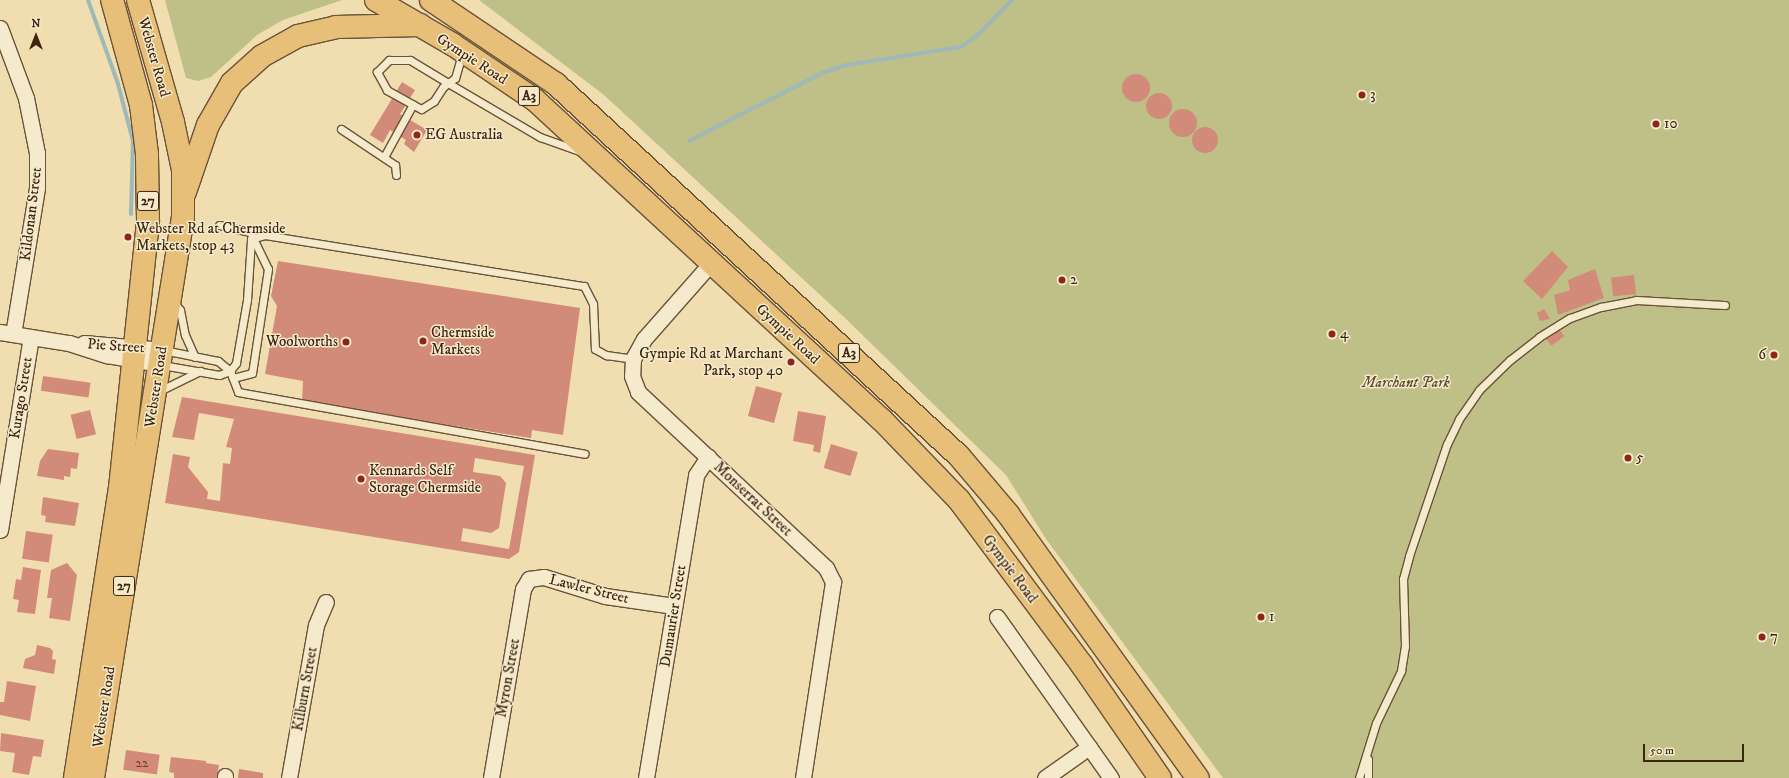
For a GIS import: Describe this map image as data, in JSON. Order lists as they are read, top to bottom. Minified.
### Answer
{"streets":{"main road":["Webster Road","Gympie Road","A3","27"],"street":["Kildonan Street","Pie Street","Kurago Street","Monserrat Street","Lawler Street","Dumaurier Street","Myron Street","Kilburn Street"]},"crossings":[["Webster Road","Pie Street"],["Gympie Road","Monserrat Street"],["Kildonan Street","Pie Street"],["Pie Street","Kurago Street"],["Monserrat Street","Dumaurier Street"],["Lawler Street","Dumaurier Street"],["Lawler Street","Myron Street"]],"parks":["Marchant Park"],"places":["3","10","EG Australia","Webster Rd at Chermside Markets, stop 43","2","4","Chermside Markets","Woolworths","6","Gympie Rd at Marchant Park, stop 40","5","Kennards Self Storage Chermside","1","7"],"house_numbers":["22"],"scale_bar":"50 m","north":"top"}
